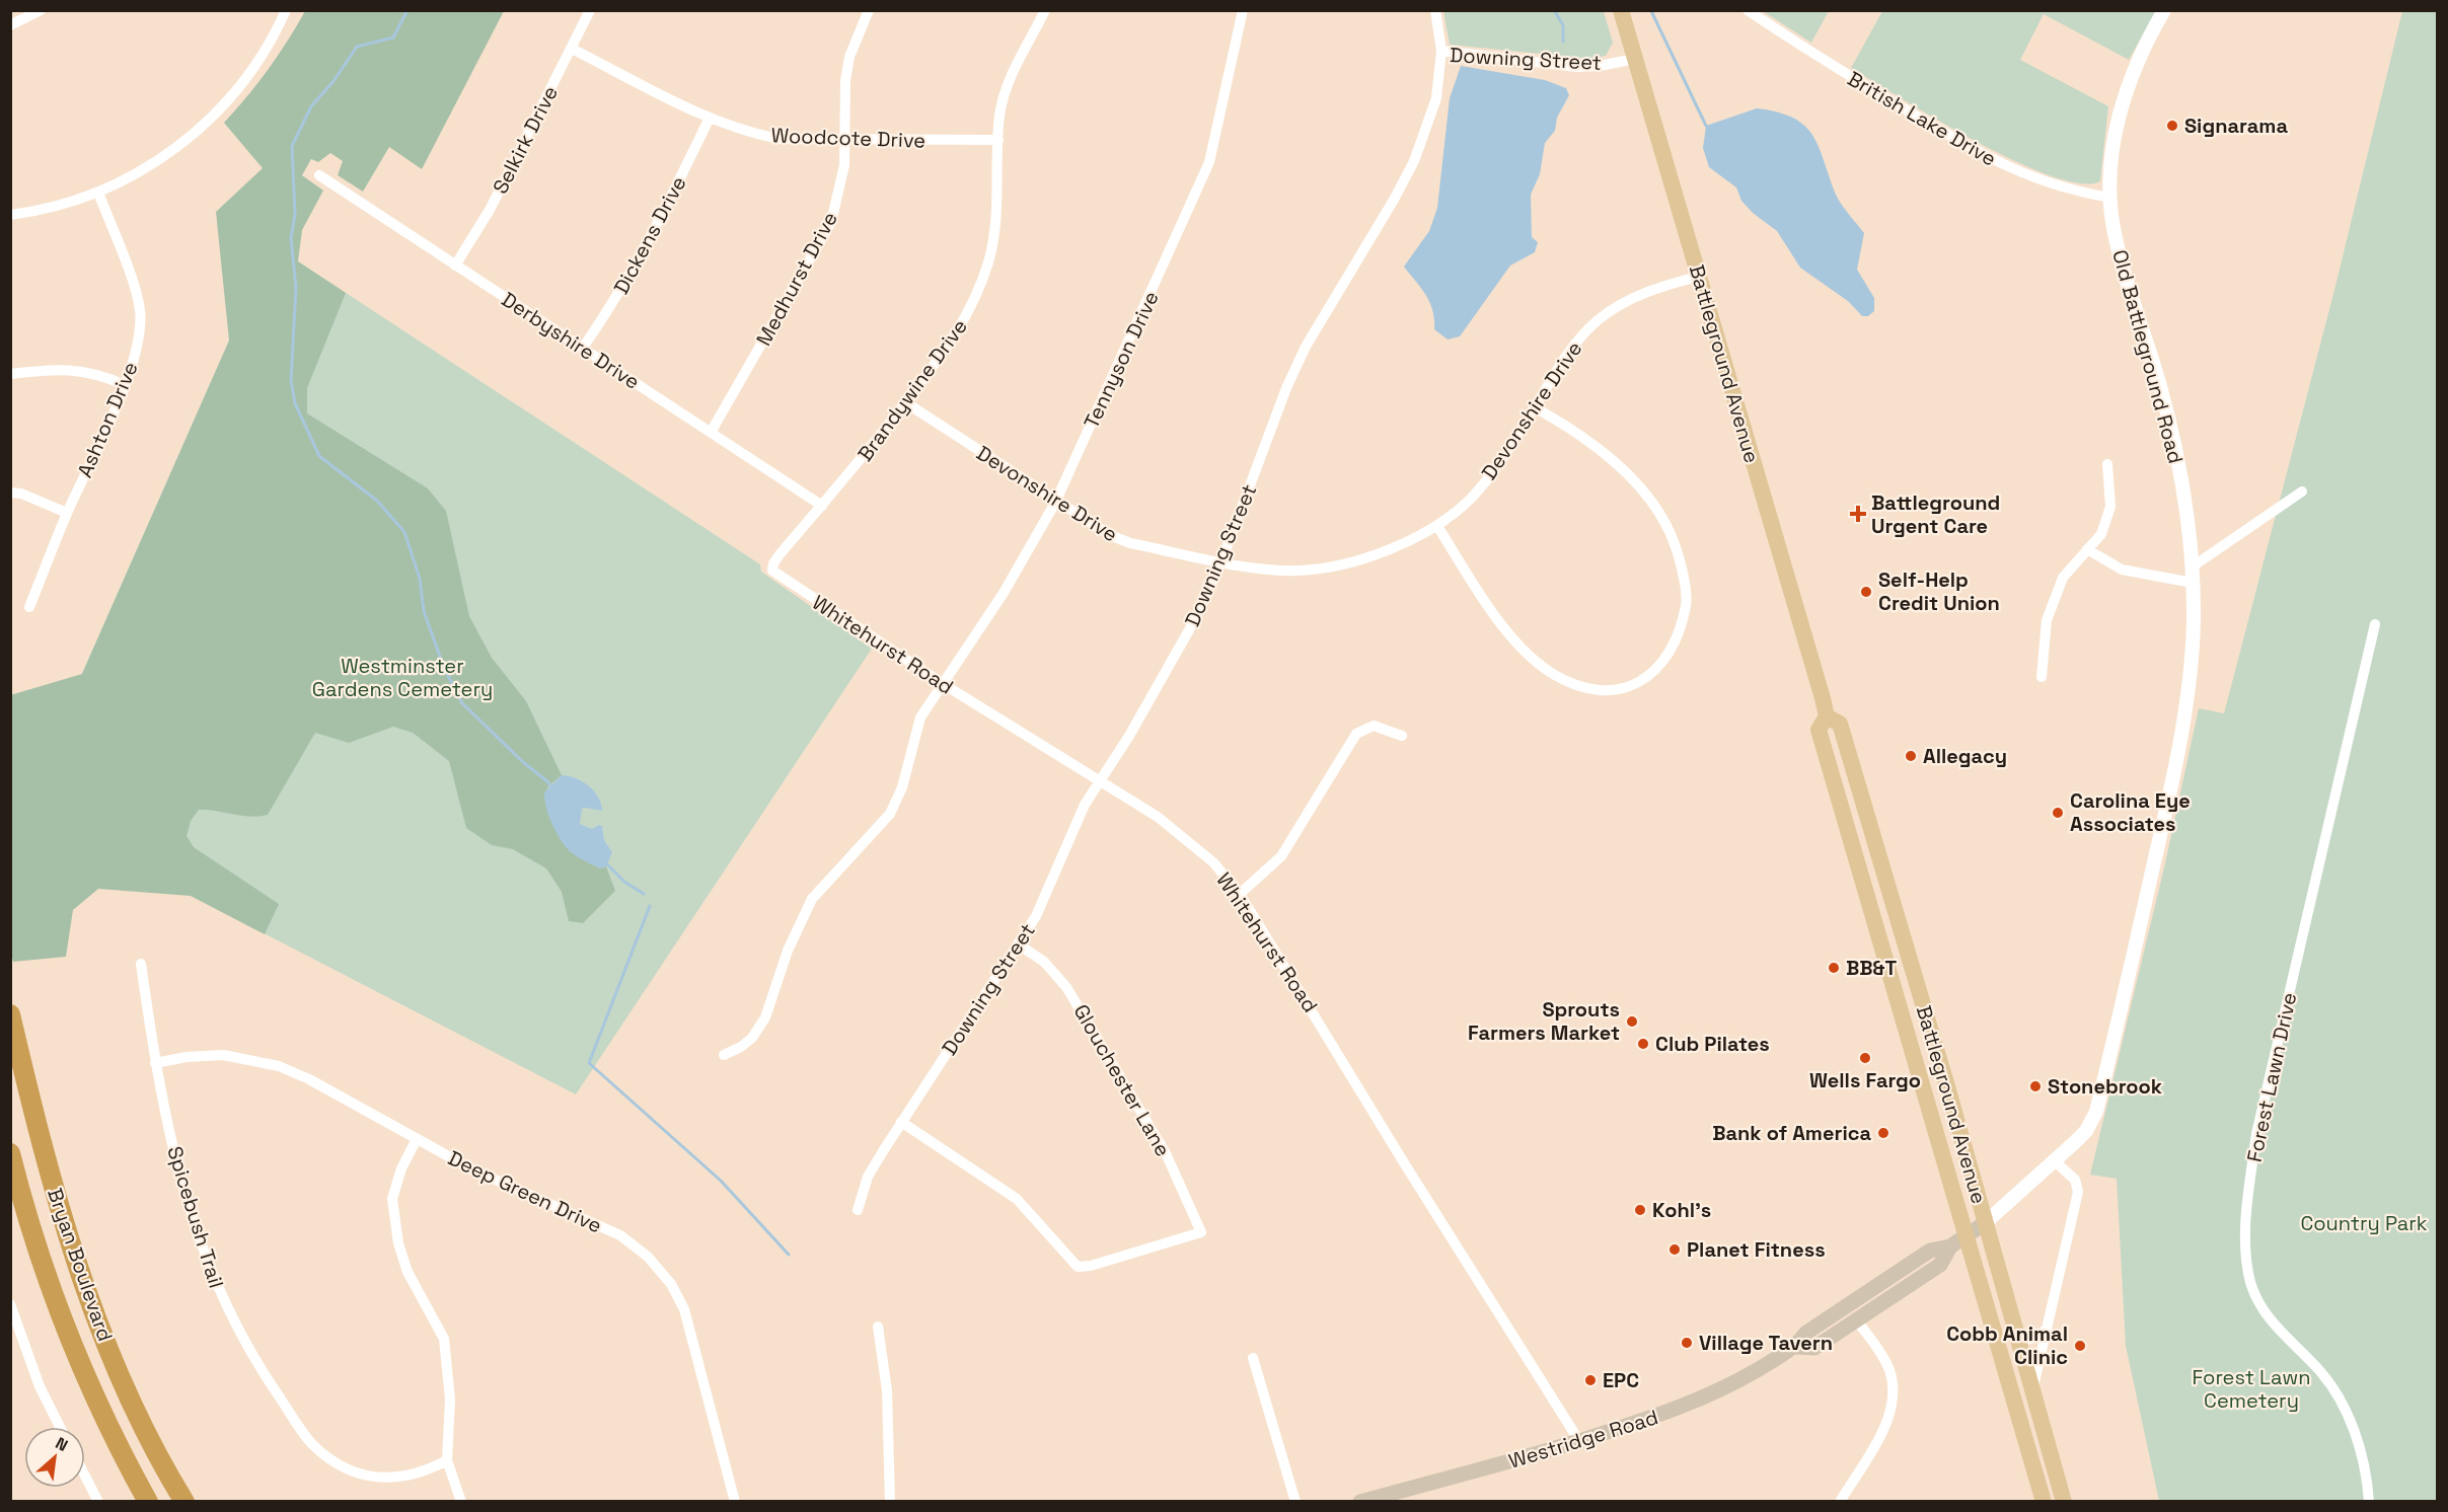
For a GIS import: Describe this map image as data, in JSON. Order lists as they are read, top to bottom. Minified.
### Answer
{"streets":{"highway":["Bryan Boulevard"],"main road":["Battleground Avenue","Westridge Road"],"street":["Downing Street","British Lake Drive","Woodcote Drive","Selkirk Drive","Dickens Drive","Medhurst Drive","Derbyshire Drive","Old Battleground Road","Tennyson Drive","Brandywine Drive","Devonshire Drive","Ashton Drive","Whitehurst Road","Forest Lawn Drive","Glouchester Lane","Deep Green Drive","Spicebush Trail"]},"crossings":[["Downing Street","Battleground Avenue"],["Downing Street","Devonshire Drive"],["Downing Street","Whitehurst Road"],["Downing Street","Glouchester Lane"],["British Lake Drive","Old Battleground Road"],["Woodcote Drive","Selkirk Drive"],["Woodcote Drive","Dickens Drive"],["Woodcote Drive","Medhurst Drive"],["Woodcote Drive","Brandywine Drive"],["Selkirk Drive","Derbyshire Drive"],["Dickens Drive","Derbyshire Drive"],["Medhurst Drive","Derbyshire Drive"],["Derbyshire Drive","Brandywine Drive"],["Old Battleground Road","Westridge Road"],["Tennyson Drive","Devonshire Drive"],["Tennyson Drive","Whitehurst Road"],["Battleground Avenue","Devonshire Drive"],["Battleground Avenue","Westridge Road"],["Brandywine Drive","Devonshire Drive"],["Brandywine Drive","Whitehurst Road"],["Whitehurst Road","Westridge Road"],["Deep Green Drive","Spicebush Trail"]],"parks":["Westminster Gardens Cemetery","Country Park","Forest Lawn Cemetery"],"places":{"other":["Signarama","Self-Help Credit Union","Allegacy","Carolina Eye Associates","BB&T","Sprouts Farmers Market","Club Pilates","Wells Fargo","Stonebrook","Bank of America","Kohl's","Planet Fitness","Village Tavern","Cobb Animal Clinic","EPC"],"health":["Battleground Urgent Care"]},"north":"top right"}
